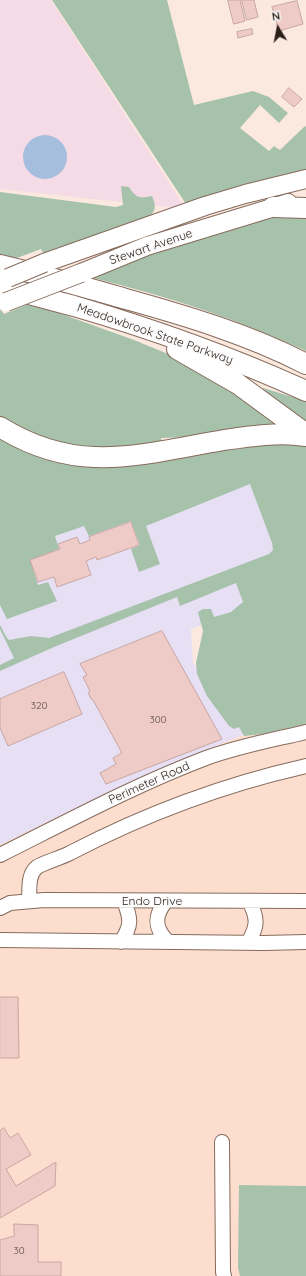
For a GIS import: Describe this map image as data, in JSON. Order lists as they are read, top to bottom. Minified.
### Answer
{"streets":{"highway":["Meadowbrook State Parkway"],"main road":["Stewart Avenue"],"street":["Perimeter Road","Endo Drive"]},"crossings":[["Stewart Avenue","Meadowbrook State Parkway"]],"house_numbers":["320","300","30"],"north":"top"}
